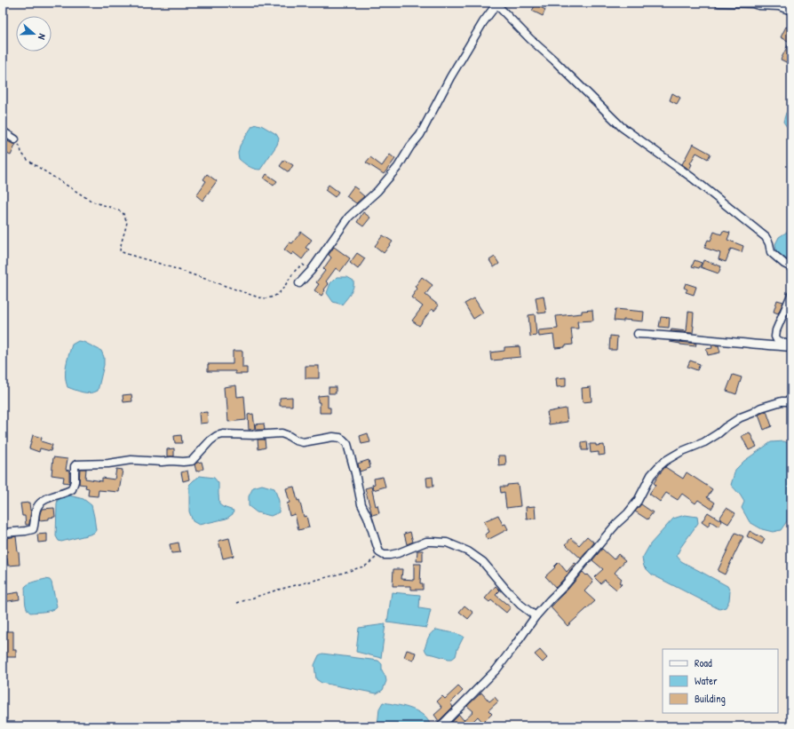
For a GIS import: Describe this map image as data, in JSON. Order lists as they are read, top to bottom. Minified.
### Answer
{"legend":["Road","Water","Building"],"north":"right"}
